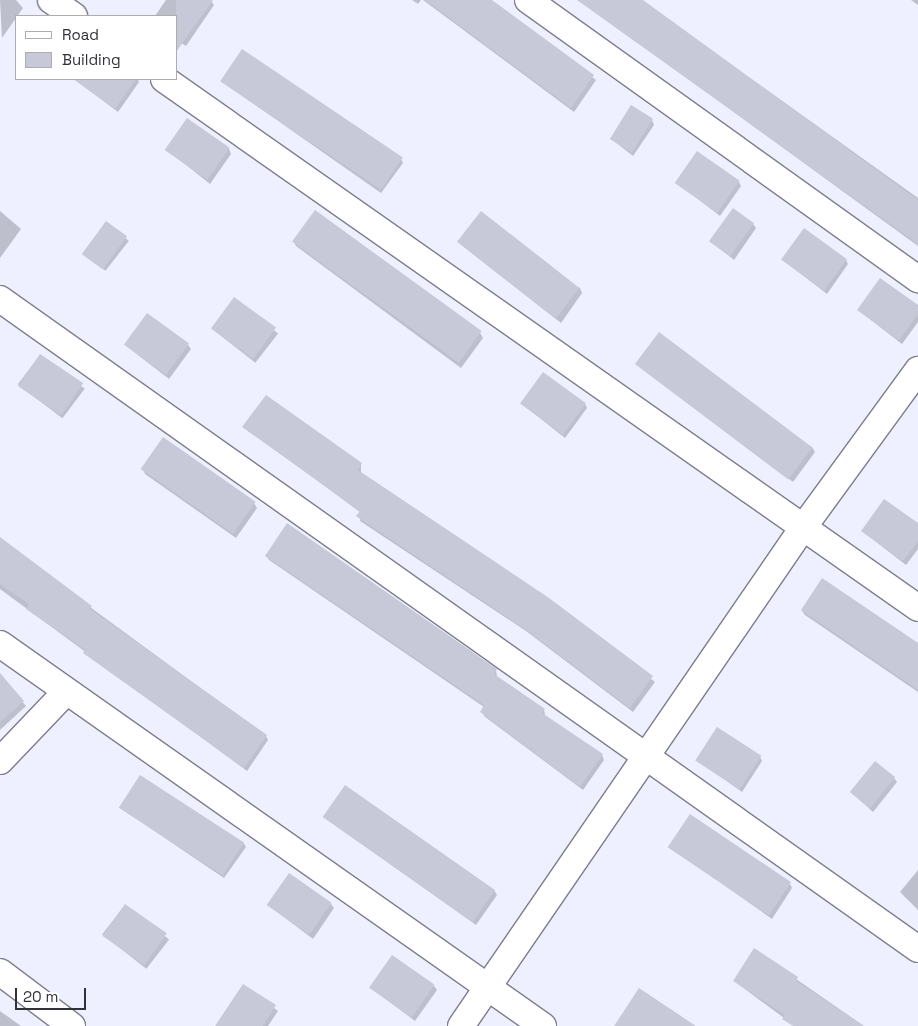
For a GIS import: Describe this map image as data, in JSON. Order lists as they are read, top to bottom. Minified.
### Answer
{"legend":["Road","Building"],"scale_bar":"20 m"}
